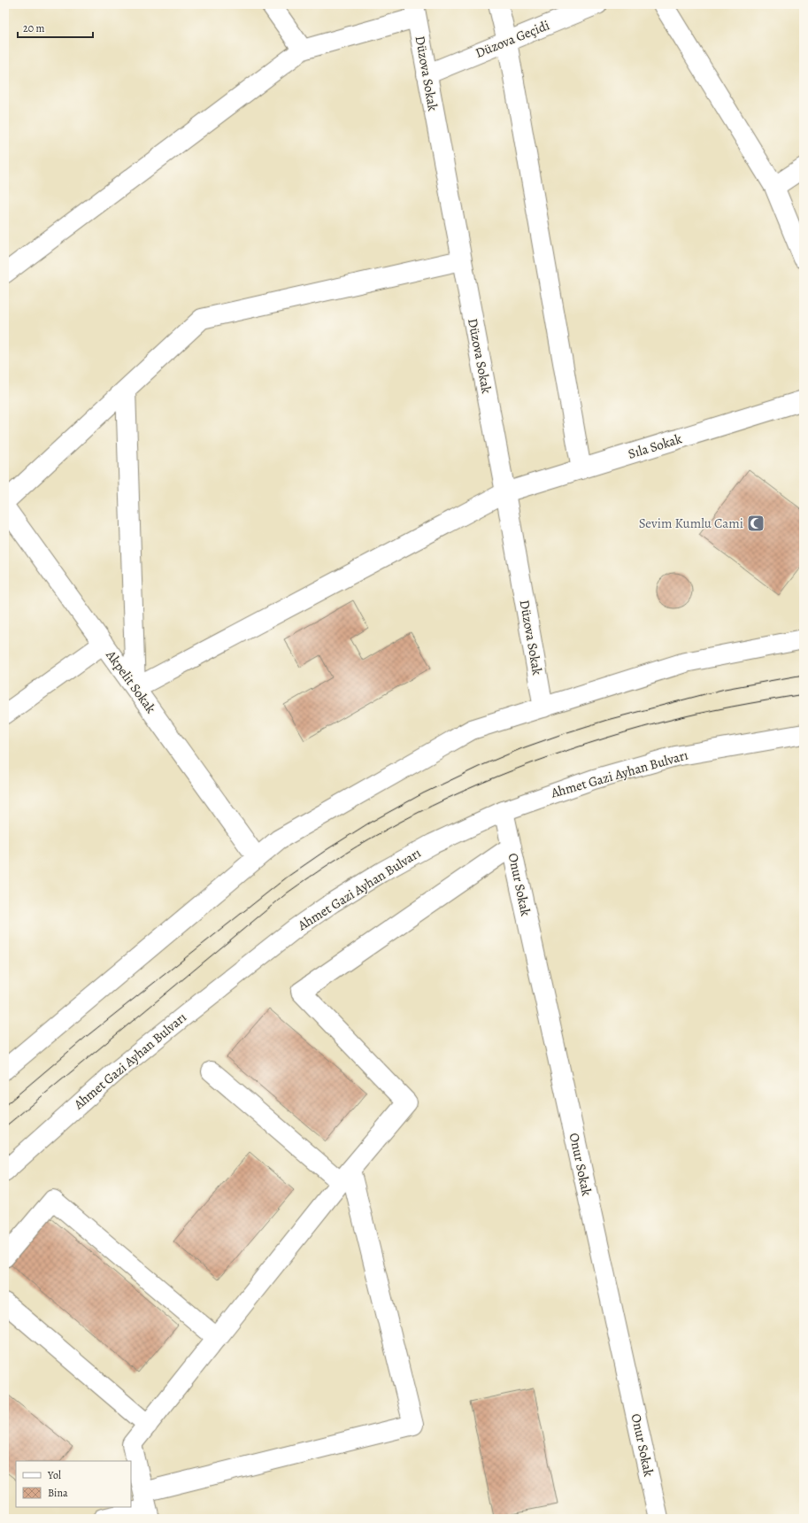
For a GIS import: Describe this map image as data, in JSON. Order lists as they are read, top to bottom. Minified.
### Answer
{"streets":{"street":["Düzova Geçidi","Düzova Sokak","Sıla Sokak","Akpelit Sokak","Ahmet Gazi Ayhan Bulvarı","Onur Sokak"]},"crossings":[["Düzova Geçidi","Düzova Sokak"],["Düzova Sokak","Sıla Sokak"],["Sıla Sokak","Akpelit Sokak"],["Ahmet Gazi Ayhan Bulvarı","Onur Sokak"]],"places":{"mosque":["Sevim Kumlu Cami"]},"legend":["Yol","Bina"],"scale_bar":"20 m"}
